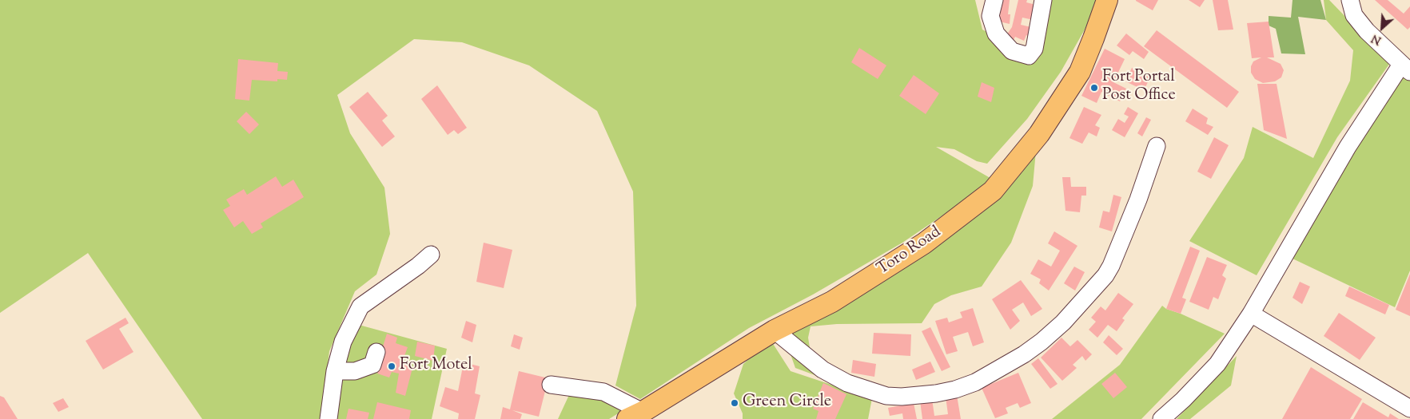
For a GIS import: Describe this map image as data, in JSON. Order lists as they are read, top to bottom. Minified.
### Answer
{"streets":{"main road":["Toro Road"]},"places":["Fort Portal Post Office","Fort Motel","Green Circle"],"north":"bottom left"}
